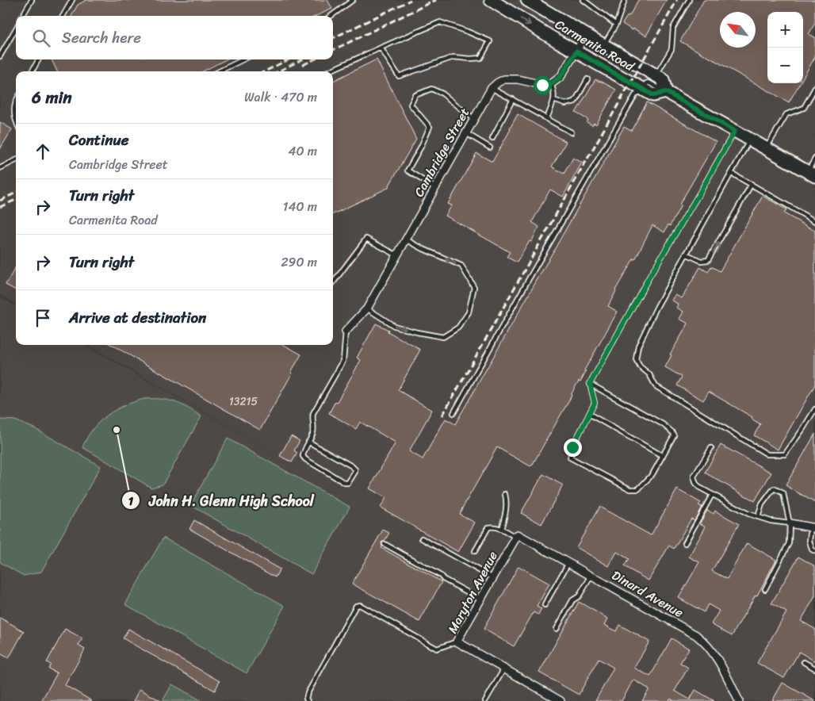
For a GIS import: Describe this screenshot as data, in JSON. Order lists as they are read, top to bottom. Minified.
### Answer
{"streets":{"main road":["Carmenita Road"],"street":["Cambridge Street","Maryton Avenue","Dinard Avenue"]},"crossings":[["Maryton Avenue","Dinard Avenue"]],"places":["John H. Glenn High School"],"house_numbers":["13215"],"north":"top left","page":{"map_buttons":["+","−"],"search":"Search here","heading":["6 min","Walk · 470 m"],"list":[["Continue","Cambridge Street","40 m"],["Turn right","Carmenita Road","140 m"],["Turn right","290 m"],"Arrive at destination"]}}
